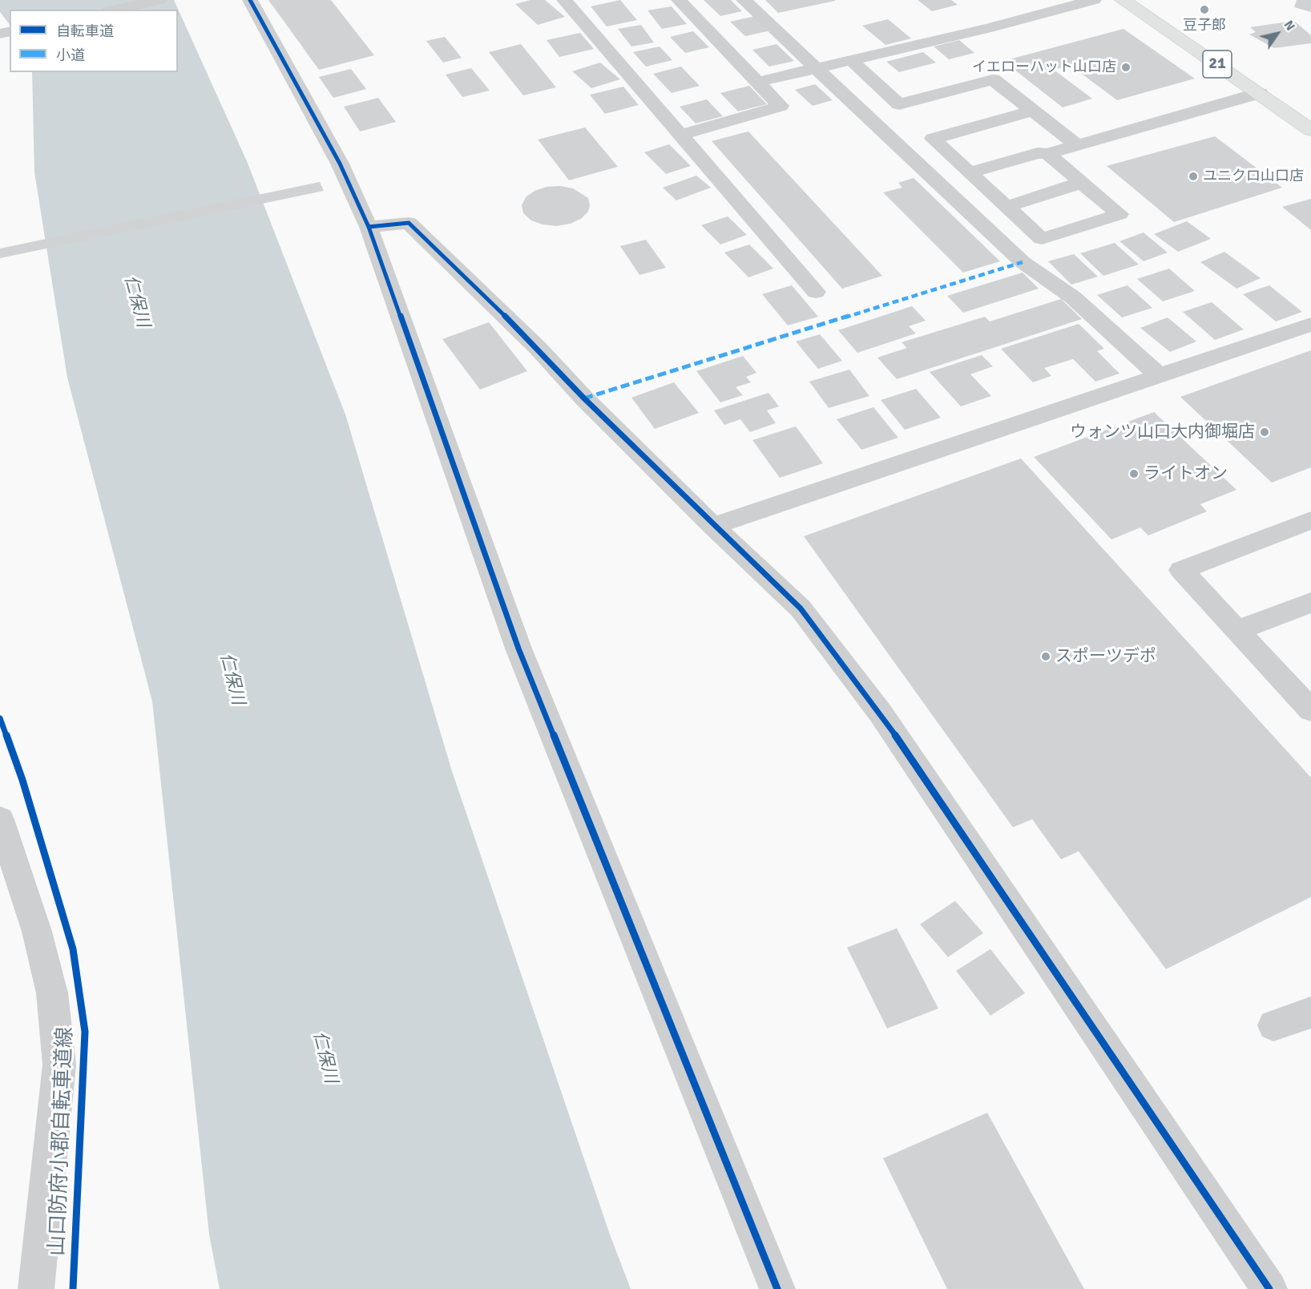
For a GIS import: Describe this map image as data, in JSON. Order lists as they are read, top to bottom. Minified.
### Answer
{"streets":{"main road":["21"],"cycle path":["山口防府小郡自転車道線"]},"water":["仁保川"],"places":["豆子郎","イエローハット山口店","ユニクロ山口店","ウォンツ山口大内御堀店","ライトオン","スポーツデポ"],"legend":["自転車道","小道"],"north":"top right"}
